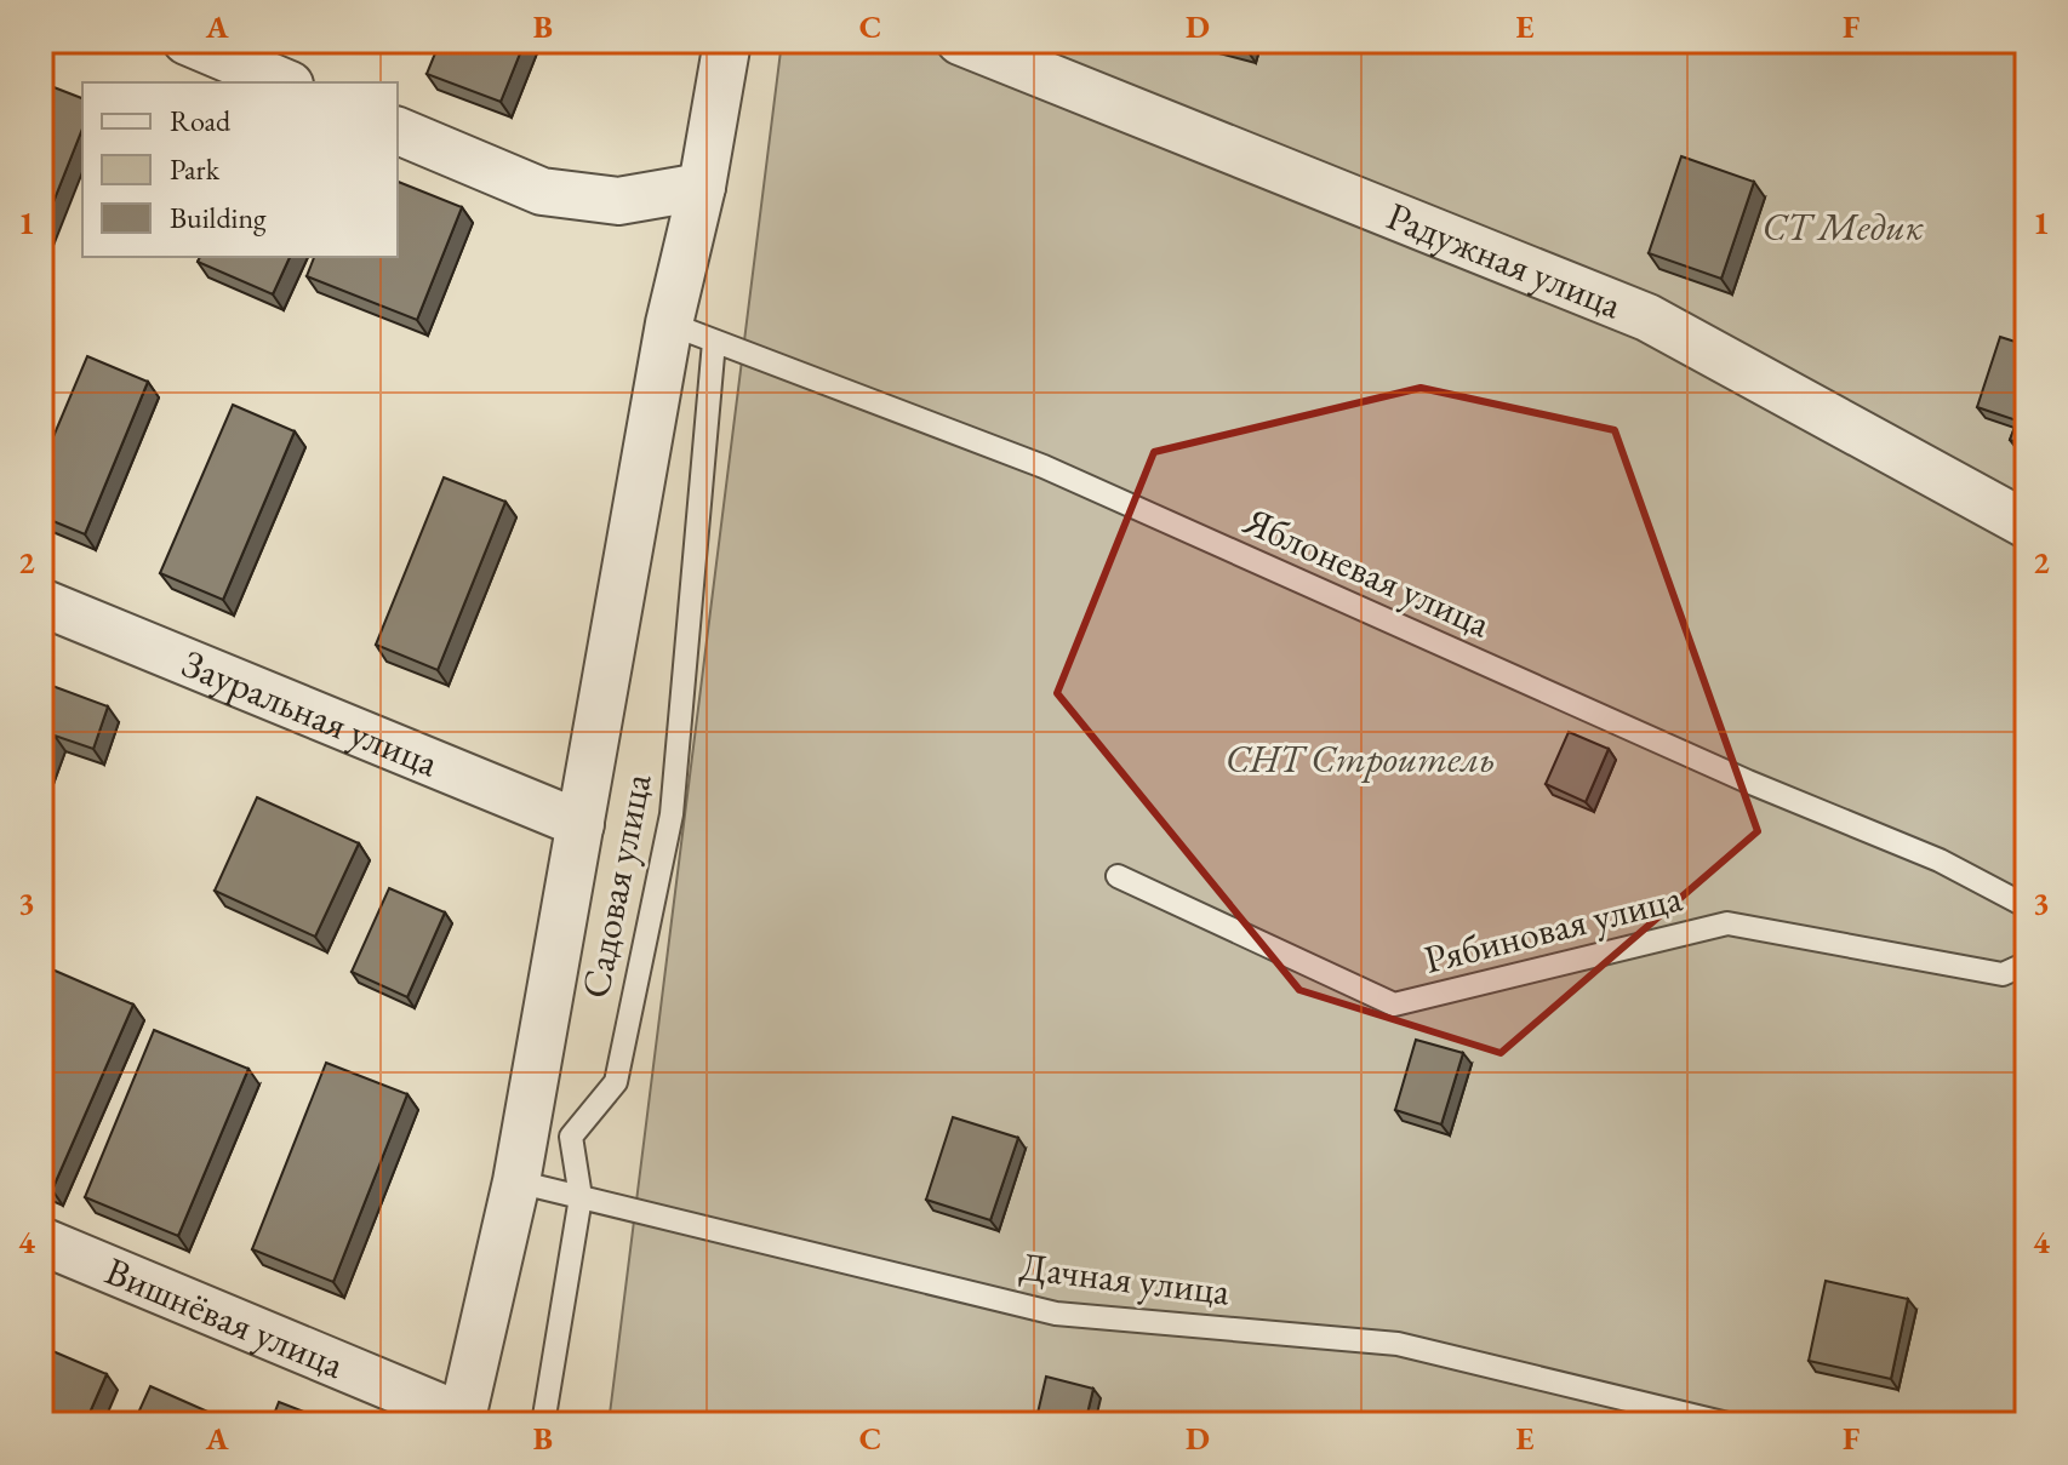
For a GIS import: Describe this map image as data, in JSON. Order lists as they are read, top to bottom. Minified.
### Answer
{"streets":{"street":["Радужная улица","Зауральная улица","Вишнёвая улица"],"lane":["Яблоневая улица","Садовая улица","Рябиновая улица","Дачная улица"]},"crossings":[["Яблоневая улица","Садовая улица"],["Садовая улица","Дачная улица"]],"parks":["СТ Медик","СНТ Строитель"],"legend":["Road","Park","Building"],"grid":{"columns":["A","B","C","D","E","F"],"rows":["1","2","3","4"]}}
